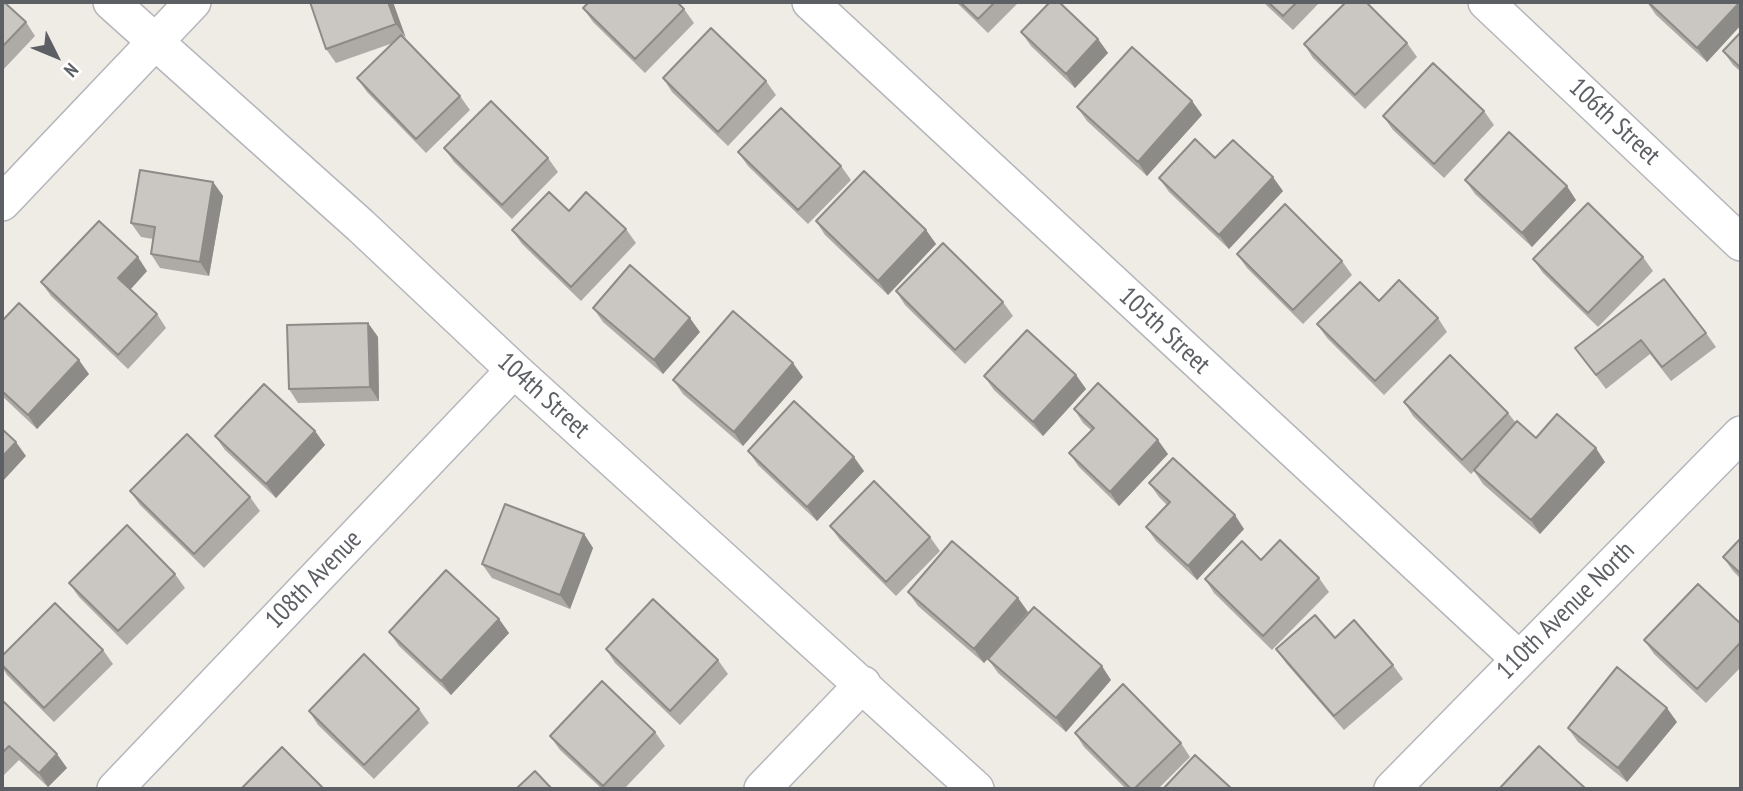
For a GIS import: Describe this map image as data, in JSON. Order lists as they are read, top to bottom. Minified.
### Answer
{"streets":{"street":["106th Street","105th Street","104th Street","108th Avenue","110th Avenue North"]},"crossings":[["105th Street","110th Avenue North"],["104th Street","108th Avenue"]],"north":"bottom right"}
